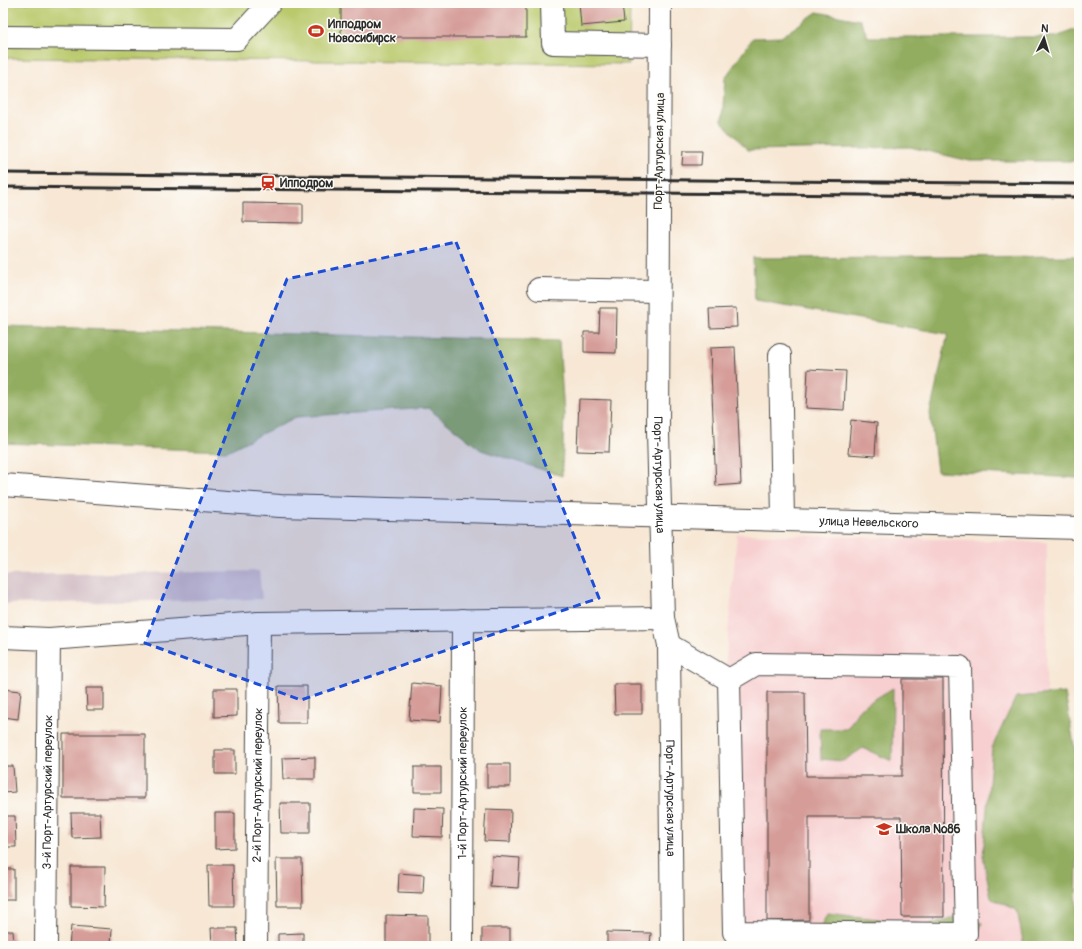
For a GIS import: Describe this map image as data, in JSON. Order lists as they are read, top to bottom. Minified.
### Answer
{"streets":{"street":["Порт-Артурская улица","улица Невельского","1-й Порт-Артурский переулок","2-й Порт-Артурский переулок","3-й Порт-Артурский переулок"]},"crossings":[["Порт-Артурская улица","улица Невельского"]],"places":{"sports":["Ипподром Новосибирск"],"station":["Ипподром"],"school or university":["Школа №86"]},"north":"top"}
